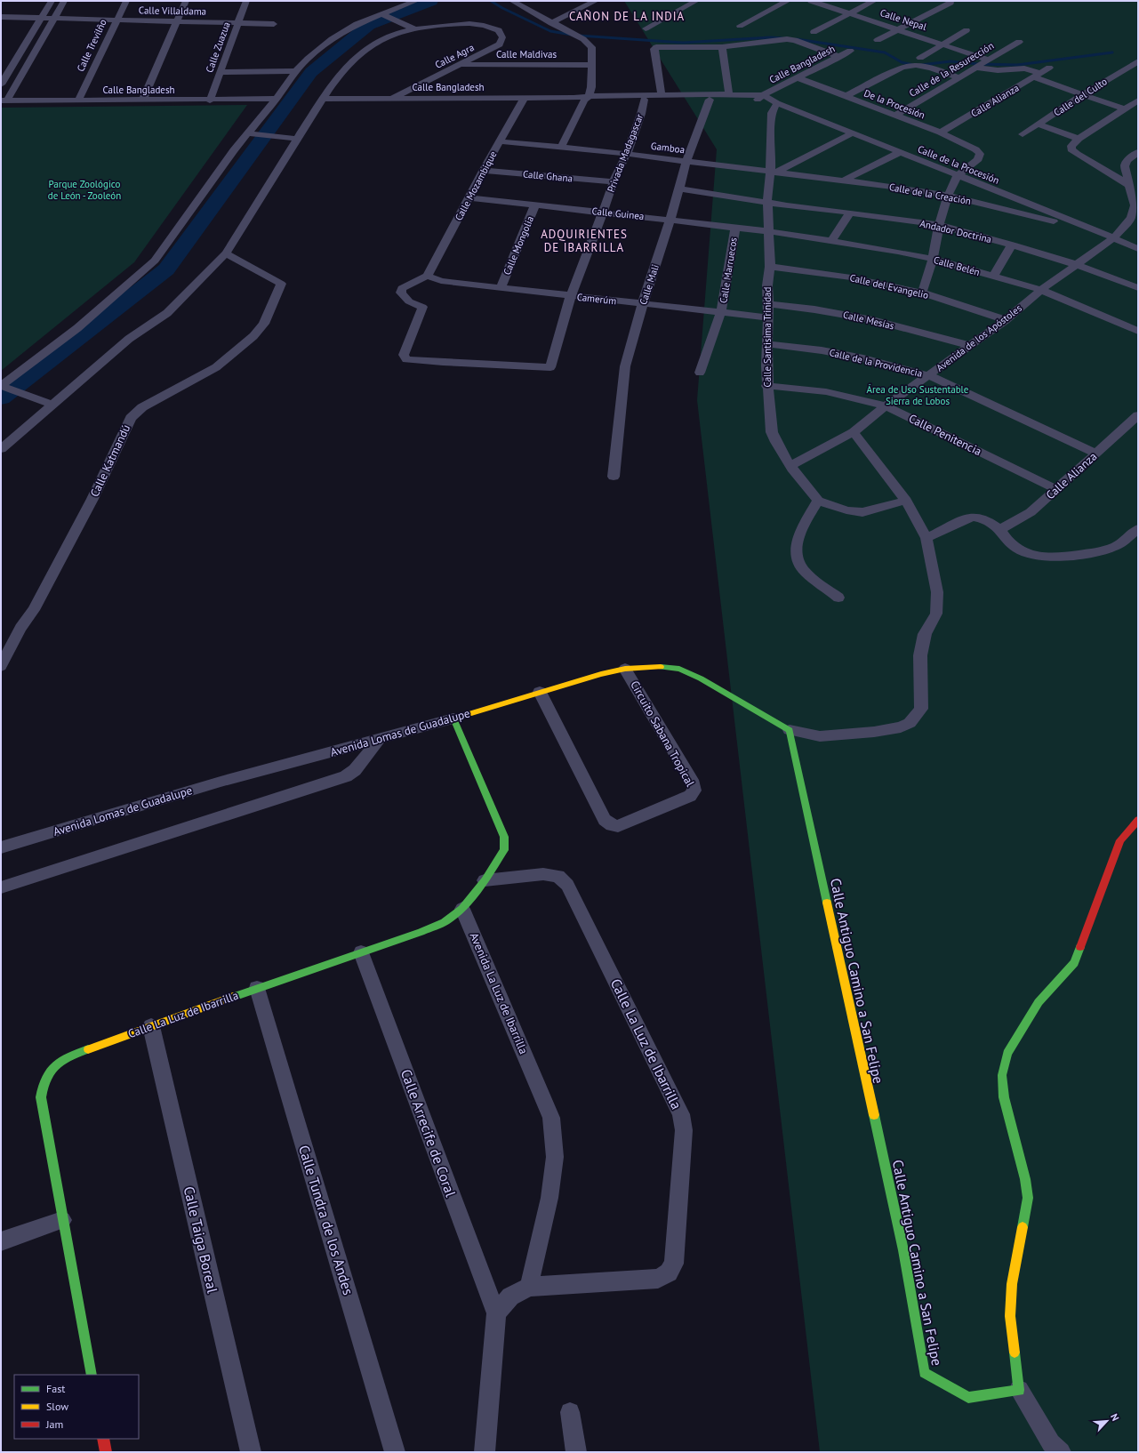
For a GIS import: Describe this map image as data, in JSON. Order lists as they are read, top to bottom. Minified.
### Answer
{"streets":{"street":["Calle Villaldama","Calle Nepal","Calle Trevilño","Calle Zuazua","Calle Maldivas","Calle Agra","Calle Bangladesh","Calle de la Resurección","Calle del Culto","Calle Alianza","De la Procesión","Gamboa","Privada Madagascar","Calle de la Procesión","Calle Ghana","Calle Mozambique","Calle de la Creación","Calle Guinea","Andador Doctrina","Calle Mongolia","Calle Belén","Calle Marruecos","Calle Mali","Calle del Evangelio","Camerúm","Calle Mesías","Calle Santisima Trinidad","Avenida de los Apóstoles","Calle de la Providencia","Calle Penitencia","Calle Katmandú","Avenida Lomas de Guadalupe","Circuito Sabana Tropical","Calle Antiguo Camino a San Felipe","Avenida La Luz de Ibarrilla","Calle La Luz de Ibarrilla","Calle Arrecife de Coral","Calle Tundra de los Andes","Calle Taiga Boreal"]},"crossings":[["Calle Villaldama","Calle Trevilño"],["Calle Villaldama","Calle Zuazua"],["Calle Nepal","Calle de la Resurección"],["Calle Trevilño","Calle Bangladesh"],["Calle Zuazua","Calle Bangladesh"],["Calle Maldivas","Calle Agra"],["Calle Agra","Calle Bangladesh"],["Calle Bangladesh","De la Procesión"],["Calle Bangladesh","Privada Madagascar"],["Calle Bangladesh","Calle de la Procesión"],["Calle Bangladesh","Calle Mozambique"],["Calle Bangladesh","Calle Mali"],["Calle Bangladesh","Calle Santisima Trinidad"],["Calle de la Resurección","De la Procesión"],["Calle Alianza","De la Procesión"],["Calle Alianza","Calle de la Providencia"],["Calle Alianza","Calle Penitencia"],["De la Procesión","Calle de la Procesión"],["Gamboa","Privada Madagascar"],["Gamboa","Calle Mozambique"],["Gamboa","Calle de la Creación"],["Gamboa","Calle Mali"],["Gamboa","Calle Santisima Trinidad"],["Privada Madagascar","Calle Ghana"],["Privada Madagascar","Calle Mozambique"],["Privada Madagascar","Calle Guinea"],["Privada Madagascar","Camerúm"],["Calle de la Procesión","Calle de la Creación"],["Calle de la Procesión","Calle Santisima Trinidad"],["Calle de la Procesión","Avenida de los Apóstoles"],["Calle Ghana","Calle Mozambique"],["Calle Mozambique","Calle Guinea"],["Calle Mozambique","Camerúm"],["Calle de la Creación","Calle Santisima Trinidad"],["Calle Guinea","Calle Mongolia"],["Calle Guinea","Calle Belén"],["Calle Guinea","Calle Marruecos"],["Calle Guinea","Calle Mali"],["Calle Guinea","Calle Santisima Trinidad"],["Andador Doctrina","Calle Santisima Trinidad"],["Andador Doctrina","Avenida de los Apóstoles"],["Calle Mongolia","Camerúm"],["Calle Belén","Calle Santisima Trinidad"],["Calle Belén","Avenida de los Apóstoles"],["Calle Marruecos","Camerúm"],["Calle Mali","Camerúm"],["Calle del Evangelio","Calle Santisima Trinidad"],["Calle del Evangelio","Avenida de los Apóstoles"],["Camerúm","Calle Santisima Trinidad"],["Calle Mesías","Calle Santisima Trinidad"],["Calle Mesías","Avenida de los Apóstoles"],["Calle Santisima Trinidad","Avenida de los Apóstoles"],["Calle Santisima Trinidad","Calle de la Providencia"],["Calle Santisima Trinidad","Calle Penitencia"],["Avenida de los Apóstoles","Calle de la Providencia"],["Avenida de los Apóstoles","Calle Penitencia"],["Avenida Lomas de Guadalupe","Circuito Sabana Tropical"],["Avenida Lomas de Guadalupe","Calle Antiguo Camino a San Felipe"],["Avenida La Luz de Ibarrilla","Calle La Luz de Ibarrilla"],["Calle La Luz de Ibarrilla","Calle Arrecife de Coral"],["Calle La Luz de Ibarrilla","Calle Tundra de los Andes"],["Calle La Luz de Ibarrilla","Calle Taiga Boreal"]],"districts":["CAÑON DE LA INDIA","ADQUIRIENTES DE IBARRILLA"],"parks":["Parque Zoológico de León - Zooleón","Área de Uso Sustentable Sierra de Lobos"],"legend":["Fast","Slow","Jam"],"north":"top right"}
